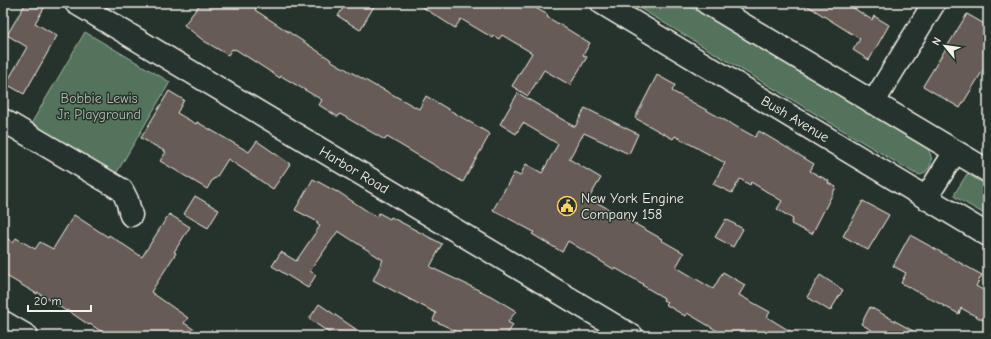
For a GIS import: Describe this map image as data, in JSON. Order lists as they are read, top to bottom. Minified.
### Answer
{"streets":{"street":["Bush Avenue","Harbor Road"]},"parks":["Bobbie Lewis Jr. Playground"],"places":{"public building":["New York Engine Company 158"]},"scale_bar":"20 m","north":"top left"}
